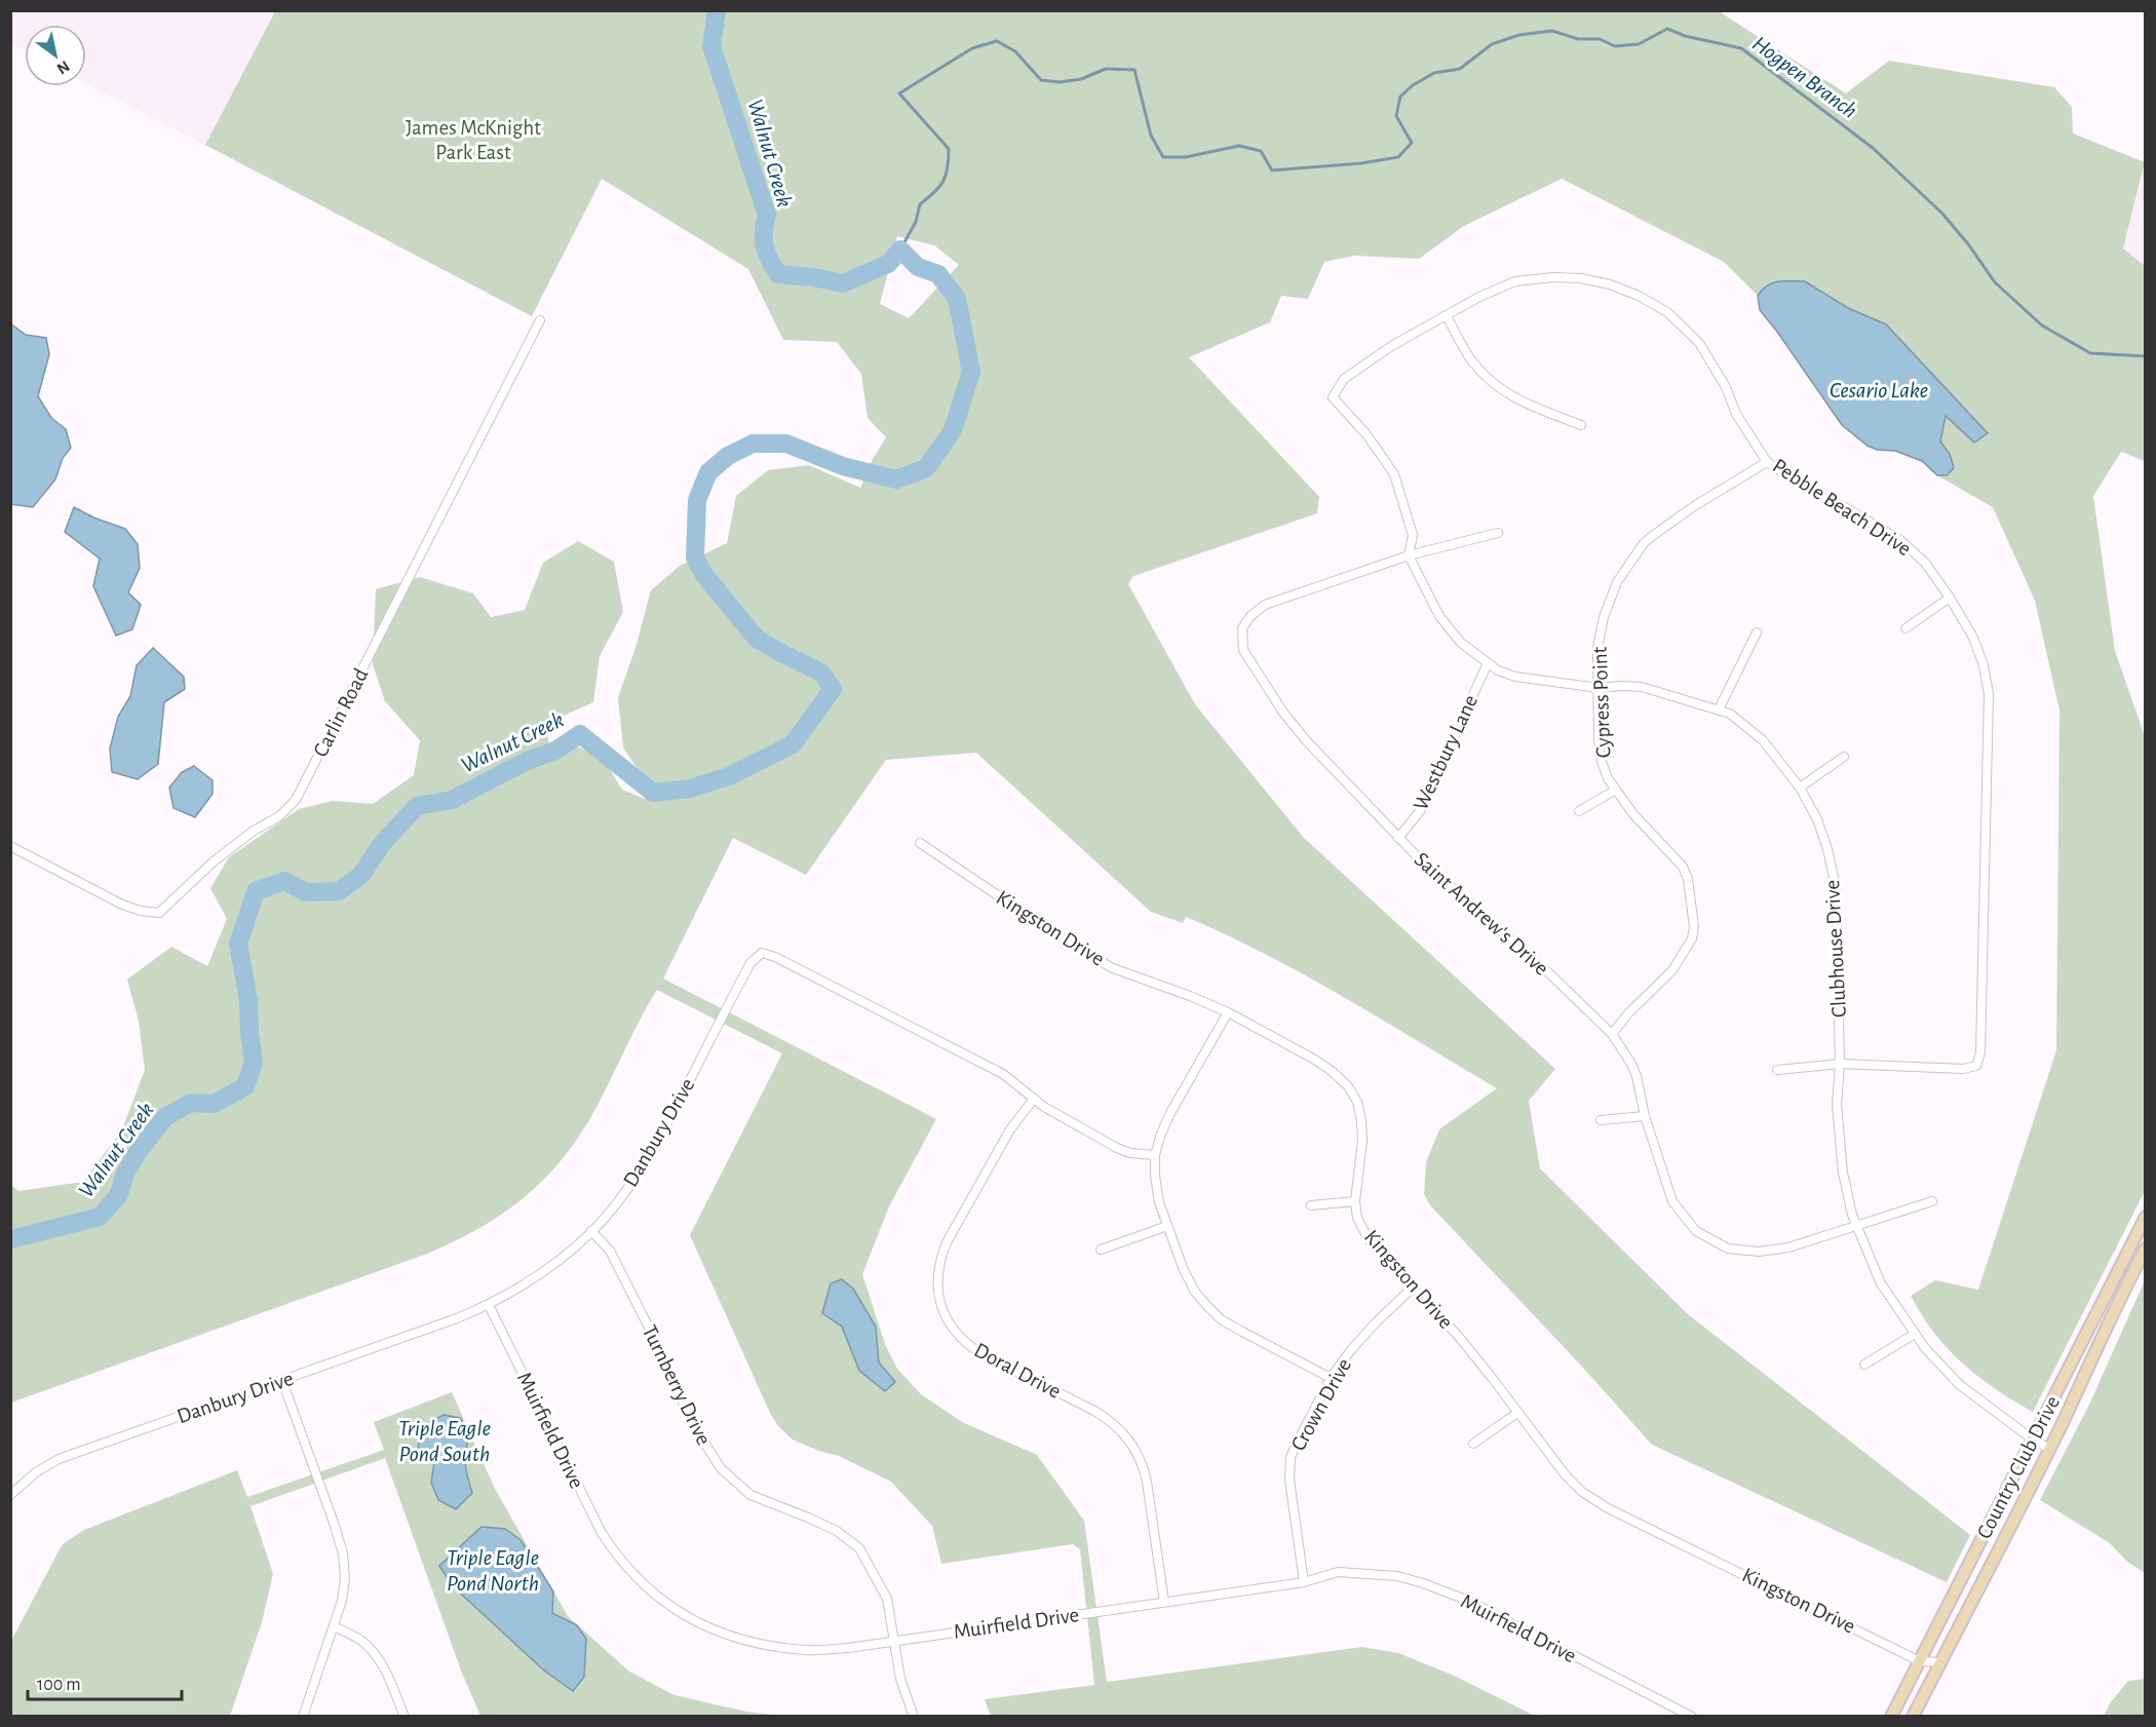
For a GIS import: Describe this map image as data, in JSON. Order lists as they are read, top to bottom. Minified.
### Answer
{"streets":{"main road":["Country Club Drive"],"street":["Pebble Beach Drive","Cypress Point","Carlin Road","Westbury Lane","Saint Andrew's Drive","Kingston Drive","Clubhouse Drive","Danbury Drive","Doral Drive","Turnberry Drive","Crown Drive","Muirfield Drive"]},"crossings":[["Pebble Beach Drive","Cypress Point"],["Pebble Beach Drive","Clubhouse Drive"],["Cypress Point","Saint Andrew's Drive"],["Cypress Point","Clubhouse Drive"],["Westbury Lane","Saint Andrew's Drive"],["Westbury Lane","Clubhouse Drive"],["Saint Andrew's Drive","Clubhouse Drive"],["Kingston Drive","Crown Drive"],["Kingston Drive","Country Club Drive"],["Clubhouse Drive","Country Club Drive"],["Danbury Drive","Doral Drive"],["Danbury Drive","Turnberry Drive"],["Danbury Drive","Muirfield Drive"],["Doral Drive","Muirfield Drive"],["Turnberry Drive","Muirfield Drive"],["Crown Drive","Muirfield Drive"]],"water":["Hogpen Branch","Walnut Creek","Cesario Lake","Triple Eagle Pond South","Triple Eagle Pond North"],"parks":["James McKnight Park East"],"scale_bar":"100 m","north":"bottom right"}
